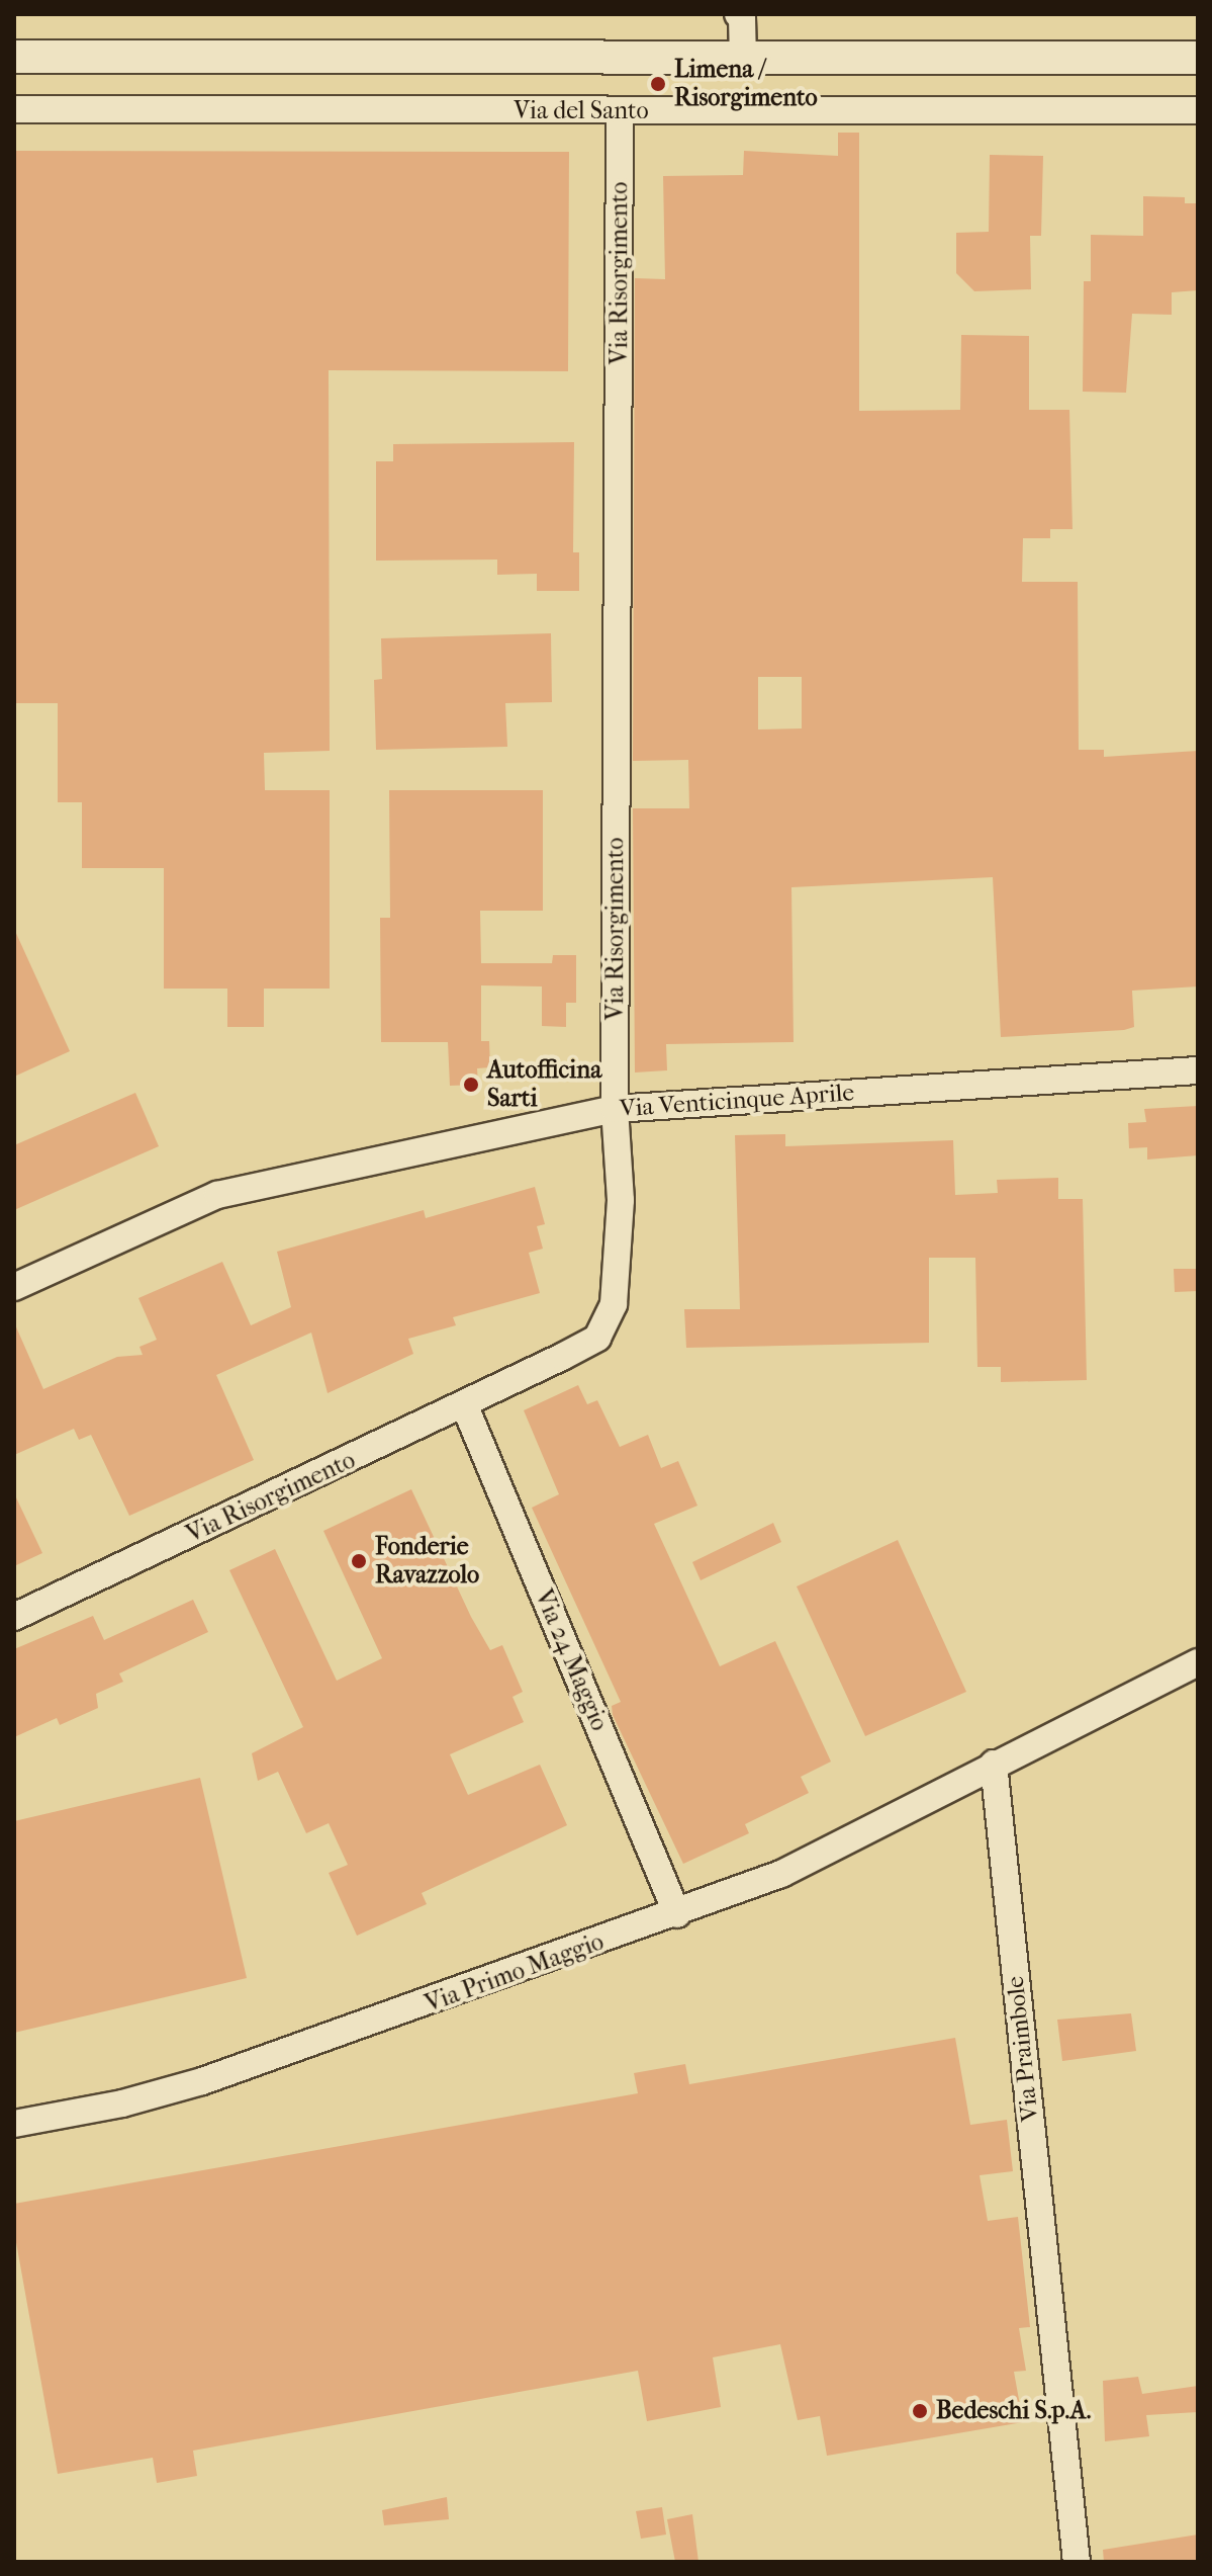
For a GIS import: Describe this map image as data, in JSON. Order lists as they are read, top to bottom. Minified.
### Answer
{"streets":{"street":["Via del Santo","Via Risorgimento","Via Venticinque Aprile","Via 24 Maggio","Via Primo Maggio","Via Praimbole"]},"crossings":[["Via del Santo","Via Risorgimento"],["Via Risorgimento","Via Venticinque Aprile"],["Via Risorgimento","Via 24 Maggio"],["Via 24 Maggio","Via Primo Maggio"],["Via Primo Maggio","Via Praimbole"]],"places":["Limena / Risorgimento","Autofficina Sarti","Fonderie Ravazzolo","Bedeschi S.p.A."]}
